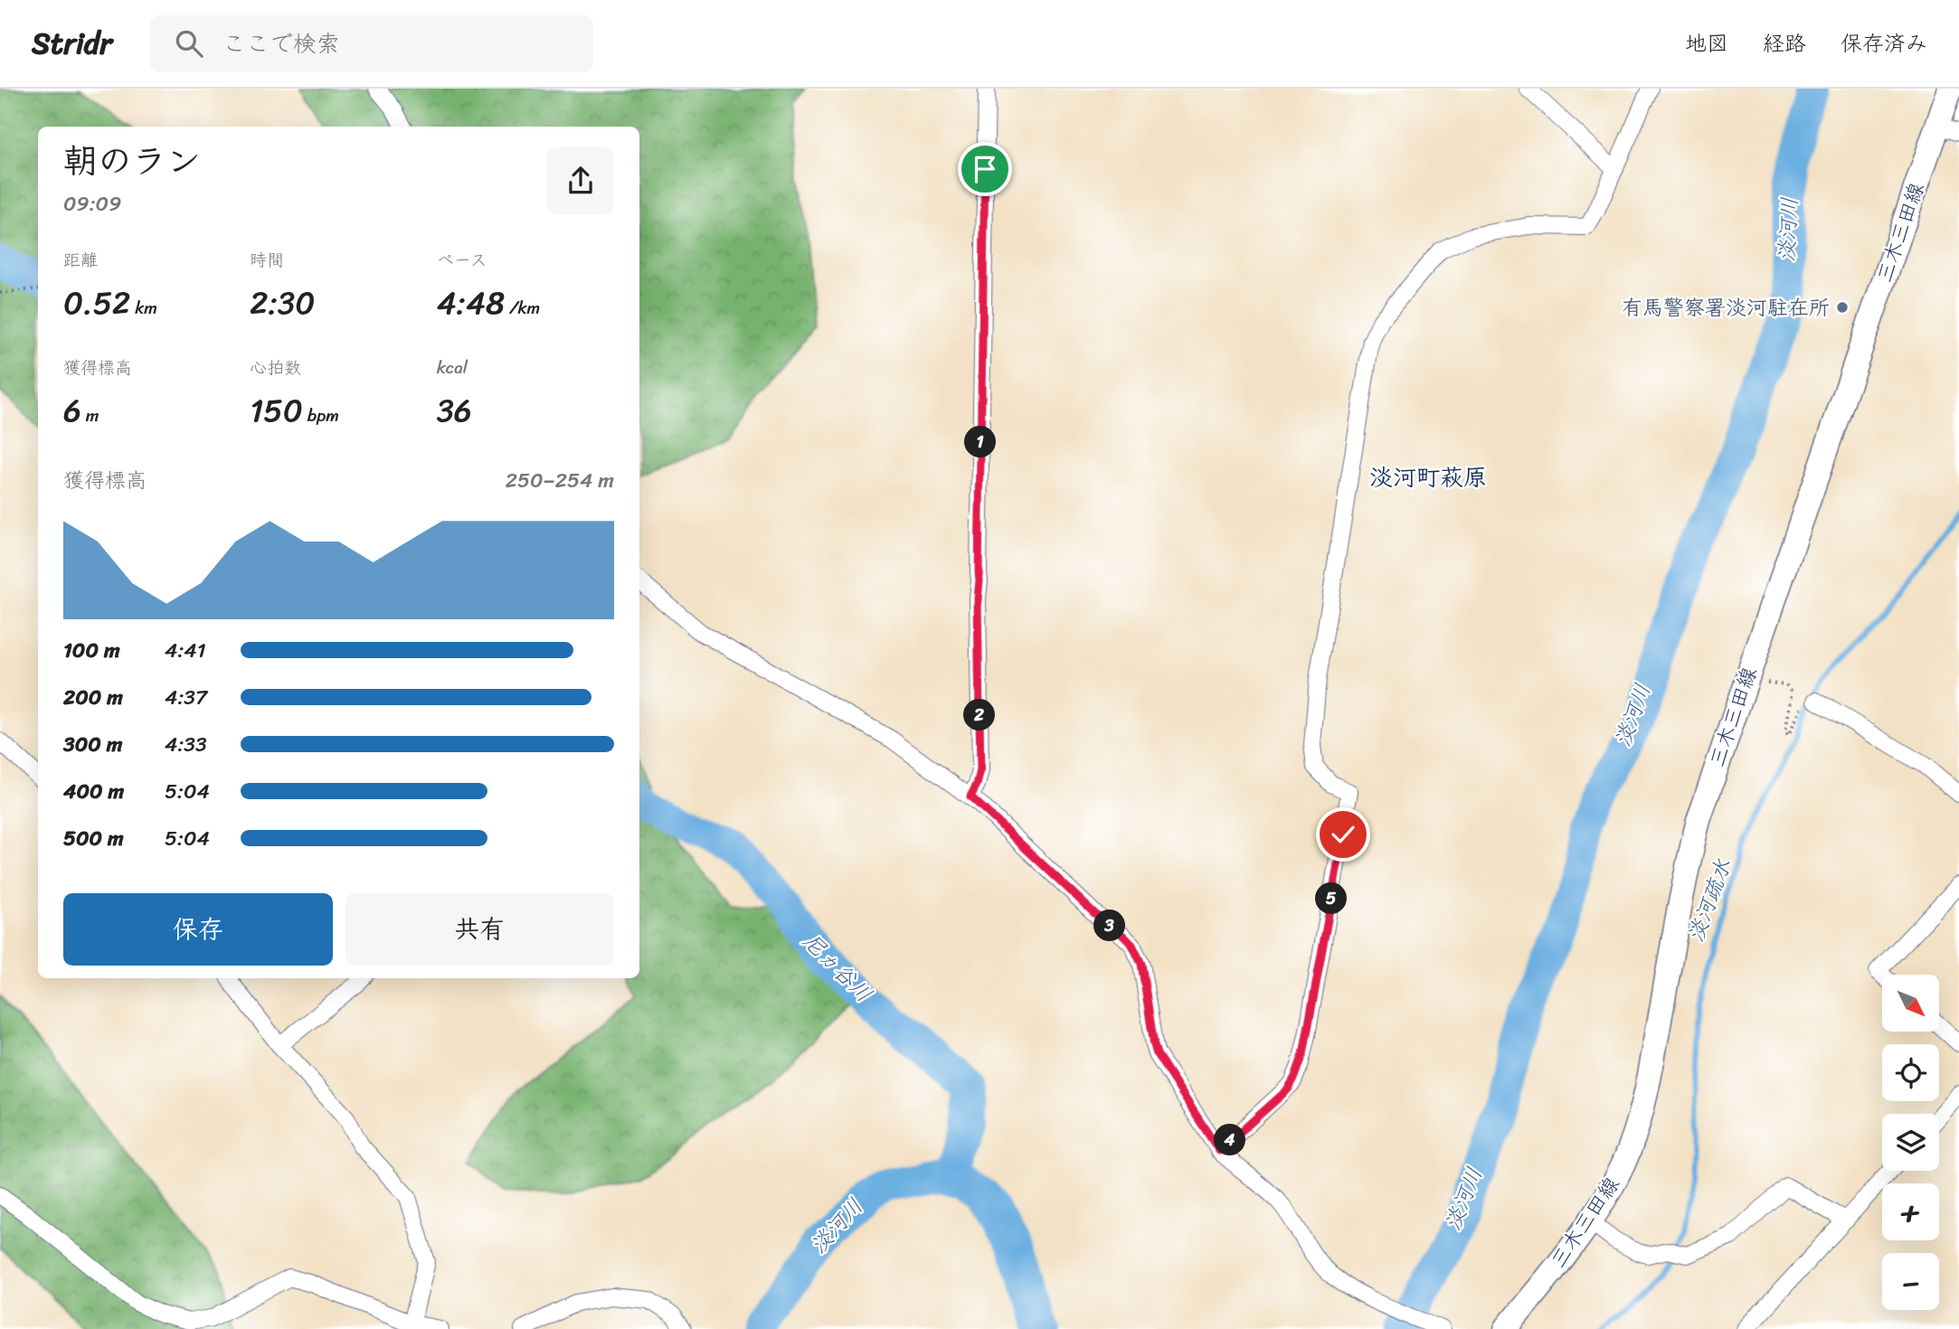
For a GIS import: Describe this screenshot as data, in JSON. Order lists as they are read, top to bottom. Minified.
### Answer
{"streets":{"main road":["三木三田線"]},"districts":["淡河町萩原"],"water":["淡河川","淡河疏水","尼ヵ谷川"],"places":["有馬警察署淡河駐在所"],"north":"bottom right","page":{"header":"Stridr","search":"ここで検索","nav":["地図","経路","保存済み"],"heading":["朝のラン","09:09"],"stats":[["距離","0.52 km"],["時間","2:30"],["ペース","4:48 /km"],["獲得標高","6 m"],["心拍数","150 bpm"],["kcal","36"]],"pins":["1","2","5","3","4"],"chart":["獲得標高","250–254 m"],"list":[{"name":"100 m","note":"4:41"},{"name":"200 m","note":"4:37"},{"name":"300 m","note":"4:33"},{"name":"400 m","note":"5:04"},{"name":"500 m","note":"5:04"}],"buttons":["保存","共有"],"map_buttons":["+","−"]}}
